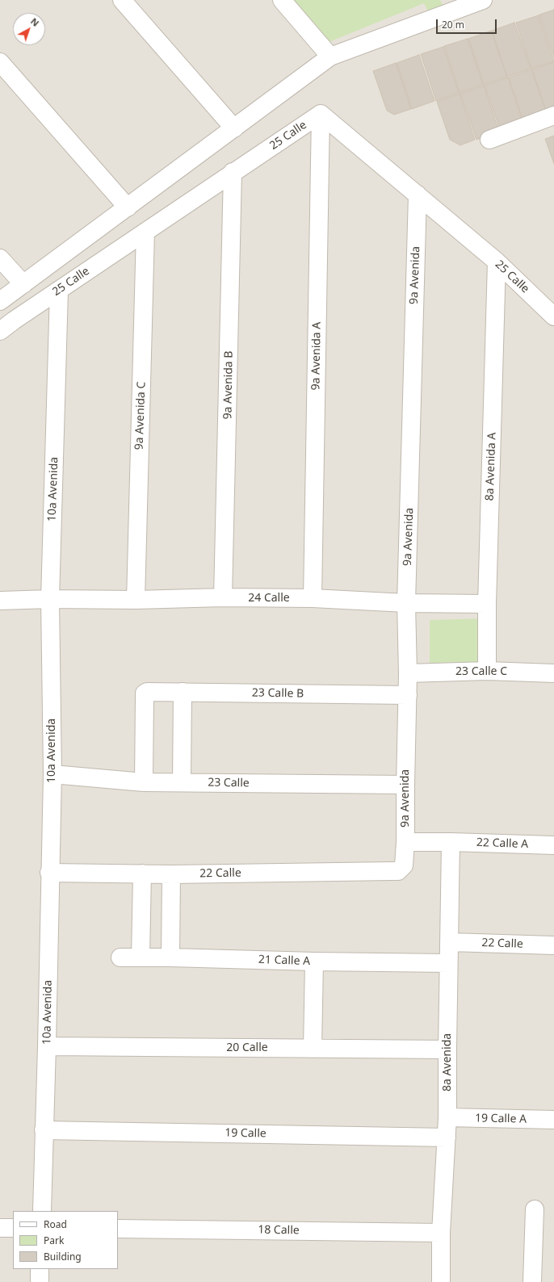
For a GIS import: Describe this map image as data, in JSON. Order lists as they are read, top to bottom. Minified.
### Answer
{"streets":{"street":["25 Calle","9a Avenida","9a Avenida A","9a Avenida B","9a Avenida C","8a Avenida A","10a Avenida","24 Calle","23 Calle C","23 Calle B","23 Calle","22 Calle A","22 Calle","21 Calle A","20 Calle","8a Avenida","19 Calle A","19 Calle","18 Calle"]},"crossings":[["25 Calle","9a Avenida"],["25 Calle","9a Avenida A"],["25 Calle","9a Avenida B"],["25 Calle","9a Avenida C"],["25 Calle","8a Avenida A"],["25 Calle","10a Avenida"],["9a Avenida","24 Calle"],["9a Avenida","23 Calle C"],["9a Avenida","23 Calle B"],["9a Avenida","23 Calle"],["9a Avenida","22 Calle A"],["9a Avenida","22 Calle"],["9a Avenida A","24 Calle"],["9a Avenida B","24 Calle"],["9a Avenida C","24 Calle"],["8a Avenida A","24 Calle"],["8a Avenida A","23 Calle C"],["10a Avenida","24 Calle"],["10a Avenida","23 Calle"],["10a Avenida","22 Calle"],["10a Avenida","20 Calle"],["10a Avenida","19 Calle"],["23 Calle B","23 Calle"],["22 Calle A","8a Avenida"],["22 Calle","8a Avenida"],["21 Calle A","8a Avenida"],["20 Calle","8a Avenida"],["8a Avenida","19 Calle A"],["8a Avenida","19 Calle"],["8a Avenida","18 Calle"]],"legend":["Road","Park","Building"],"scale_bar":"20 m","north":"top right"}
